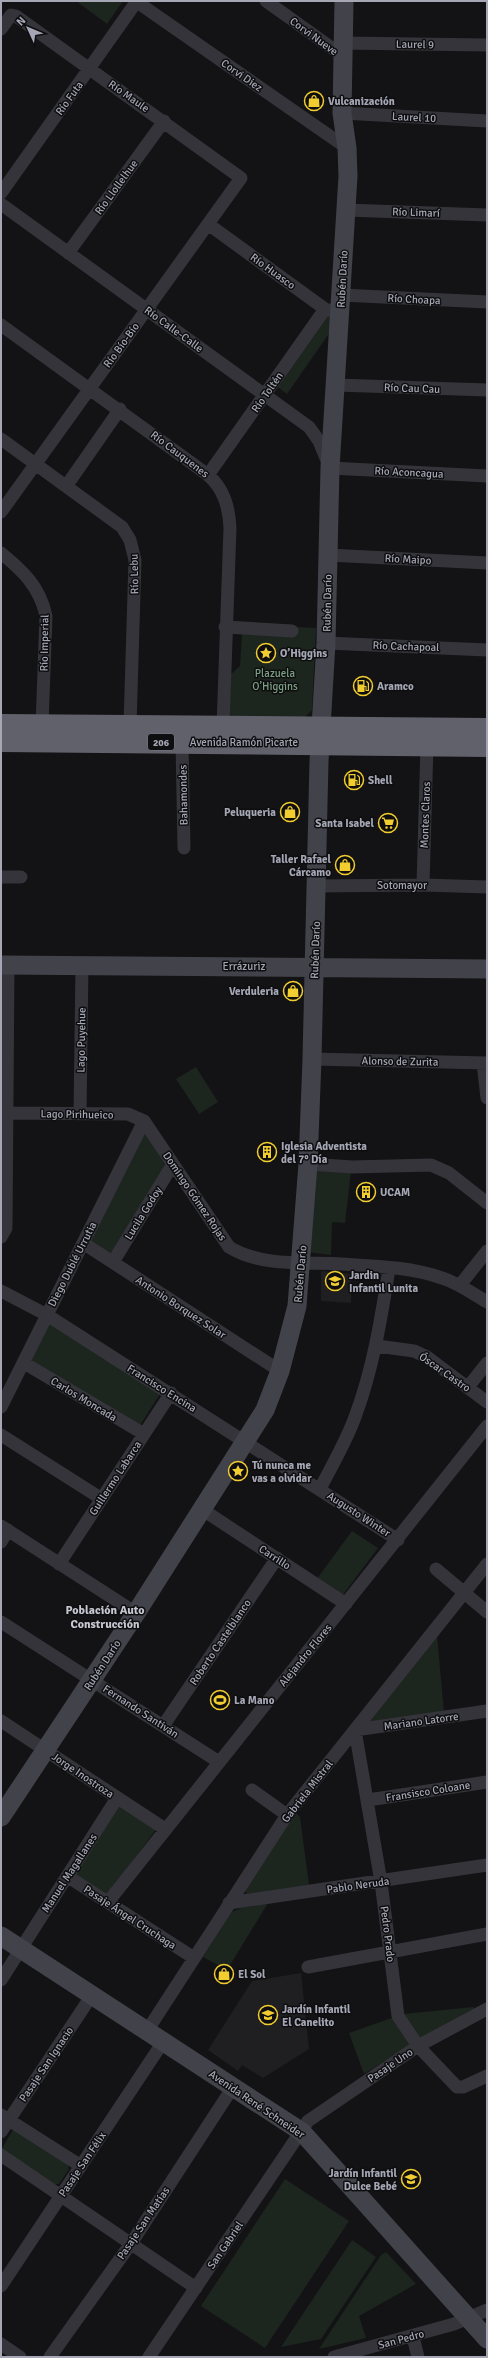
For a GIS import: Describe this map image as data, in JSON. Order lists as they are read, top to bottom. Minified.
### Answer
{"streets":{"highway":["206","Avenida Ramón Picarte"],"street":["Corvi Nueve","Laurel 9","Corvi Diez","Río Maule","Río Futa","Laurel 10","Río Llollelhue","Río Limarí","Río Huasco","Rubén Darío","Río Choapa","Río Calle-Calle","Río Bío-Bío","Río Cau Cau","Río Toltén","Río Cauquenes","Río Aconcagua","Río Maipo","Río Lebu","Río Imperial","Río Cachapoal","Bahamondes","Montes Claros","Sotomayor","Errázuriz","Lago Puyehue","Alonso de Zurita","Lago Pirihueico","Domingo Gómez Rojas","Lucila Godoy","Diego Dublé Urrutia","Antonio Borquez Solar","Óscar Castro","Francisco Encina","Carlos Moncada","Guillermo Labarca","Augusto Winter","Carrillo","Roberto Castelblanco","Alejandro Flores","Fernando Santiván","Mariano Latorre","Jorge Inostroza","Gabriela Mistral","Fransisco Coloane","Manuel Magallanes","Pablo Neruda","Pasaje Ángel Cruchaga","Pedro Prado","Pasaje San Ignacio","Pasaje Uno","Avenida René Schneider","Pasaje San Félix","Pasaje San Matías","San Gabriel","San Pedro"]},"crossings":[["Corvi Nueve","Laurel 9"],["Corvi Nueve","Rubén Darío"],["Laurel 9","Rubén Darío"],["Corvi Diez","Río Futa"],["Corvi Diez","Rubén Darío"],["Río Maule","Río Futa"],["Río Maule","Río Llollelhue"],["Río Maule","Río Bío-Bío"],["Laurel 10","Rubén Darío"],["Río Llollelhue","Río Calle-Calle"],["Río Limarí","Rubén Darío"],["Río Huasco","Rubén Darío"],["Río Huasco","Río Choapa"],["Río Huasco","Río Bío-Bío"],["Río Huasco","Río Toltén"],["Rubén Darío","Río Choapa"],["Rubén Darío","Río Calle-Calle"],["Rubén Darío","Río Cau Cau"],["Rubén Darío","Río Toltén"],["Rubén Darío","Río Aconcagua"],["Rubén Darío","Río Maipo"],["Rubén Darío","Río Cachapoal"],["Rubén Darío","Avenida Ramón Picarte"],["Rubén Darío","Sotomayor"],["Rubén Darío","Errázuriz"],["Rubén Darío","Alonso de Zurita"],["Rubén Darío","Domingo Gómez Rojas"],["Rubén Darío","Antonio Borquez Solar"],["Rubén Darío","Francisco Encina"],["Rubén Darío","Carrillo"],["Rubén Darío","Fernando Santiván"],["Rubén Darío","Jorge Inostroza"],["Río Choapa","Río Toltén"],["Río Calle-Calle","Río Bío-Bío"],["Río Calle-Calle","Río Toltén"],["Río Calle-Calle","Río Aconcagua"],["Río Bío-Bío","Río Cauquenes"],["Río Bío-Bío","Río Lebu"],["Río Toltén","Río Cauquenes"],["Río Cauquenes","Avenida Ramón Picarte"],["Río Lebu","Avenida Ramón Picarte"],["Río Imperial","Avenida Ramón Picarte"],["Avenida Ramón Picarte","Bahamondes"],["Avenida Ramón Picarte","Montes Claros"],["Montes Claros","Sotomayor"],["Errázuriz","Lago Puyehue"],["Lago Puyehue","Lago Pirihueico"],["Lago Pirihueico","Domingo Gómez Rojas"],["Lago Pirihueico","Diego Dublé Urrutia"],["Domingo Gómez Rojas","Lucila Godoy"],["Domingo Gómez Rojas","Diego Dublé Urrutia"],["Lucila Godoy","Antonio Borquez Solar"],["Diego Dublé Urrutia","Antonio Borquez Solar"],["Diego Dublé Urrutia","Francisco Encina"],["Diego Dublé Urrutia","Carlos Moncada"],["Francisco Encina","Guillermo Labarca"],["Francisco Encina","Augusto Winter"],["Carlos Moncada","Guillermo Labarca"],["Augusto Winter","Alejandro Flores"],["Carrillo","Roberto Castelblanco"],["Carrillo","Alejandro Flores"],["Roberto Castelblanco","Fernando Santiván"],["Alejandro Flores","Fernando Santiván"],["Alejandro Flores","Jorge Inostroza"],["Alejandro Flores","Pasaje Ángel Cruchaga"],["Mariano Latorre","Gabriela Mistral"],["Mariano Latorre","Pedro Prado"],["Jorge Inostroza","Manuel Magallanes"],["Gabriela Mistral","Pablo Neruda"],["Gabriela Mistral","Pasaje Ángel Cruchaga"],["Gabriela Mistral","Pedro Prado"],["Gabriela Mistral","Avenida René Schneider"],["Fransisco Coloane","Pedro Prado"],["Manuel Magallanes","Pasaje Ángel Cruchaga"],["Manuel Magallanes","Avenida René Schneider"],["Pablo Neruda","Pedro Prado"],["Pedro Prado","Pasaje Uno"],["Pasaje San Ignacio","Avenida René Schneider"],["Pasaje Uno","Avenida René Schneider"],["Pasaje Uno","San Gabriel"],["Avenida René Schneider","Pasaje San Félix"],["Avenida René Schneider","Pasaje San Matías"],["Avenida René Schneider","San Gabriel"],["Avenida René Schneider","San Pedro"]],"districts":["Población Auto Construcción"],"parks":["Plazuela O’Higgins"],"places":{"shop":["Vulcanización","Peluqueria","Taller Rafael Cárcamo","Verduleria","El Sol"],"place":["O’Higgins","Tú nunca me vas a olvidar"],"fuel station":["Aramco","Shell"],"supermarket":["Santa Isabel"],"building":["Iglesia Adventista del 7° Día","UCAM"],"school or university":["Jardin Infantil Lunita","Jardín Infantil El Canelito","Jardín Infantil Dulce Bebé"],"sports":["La Mano"]},"north":"top left"}
